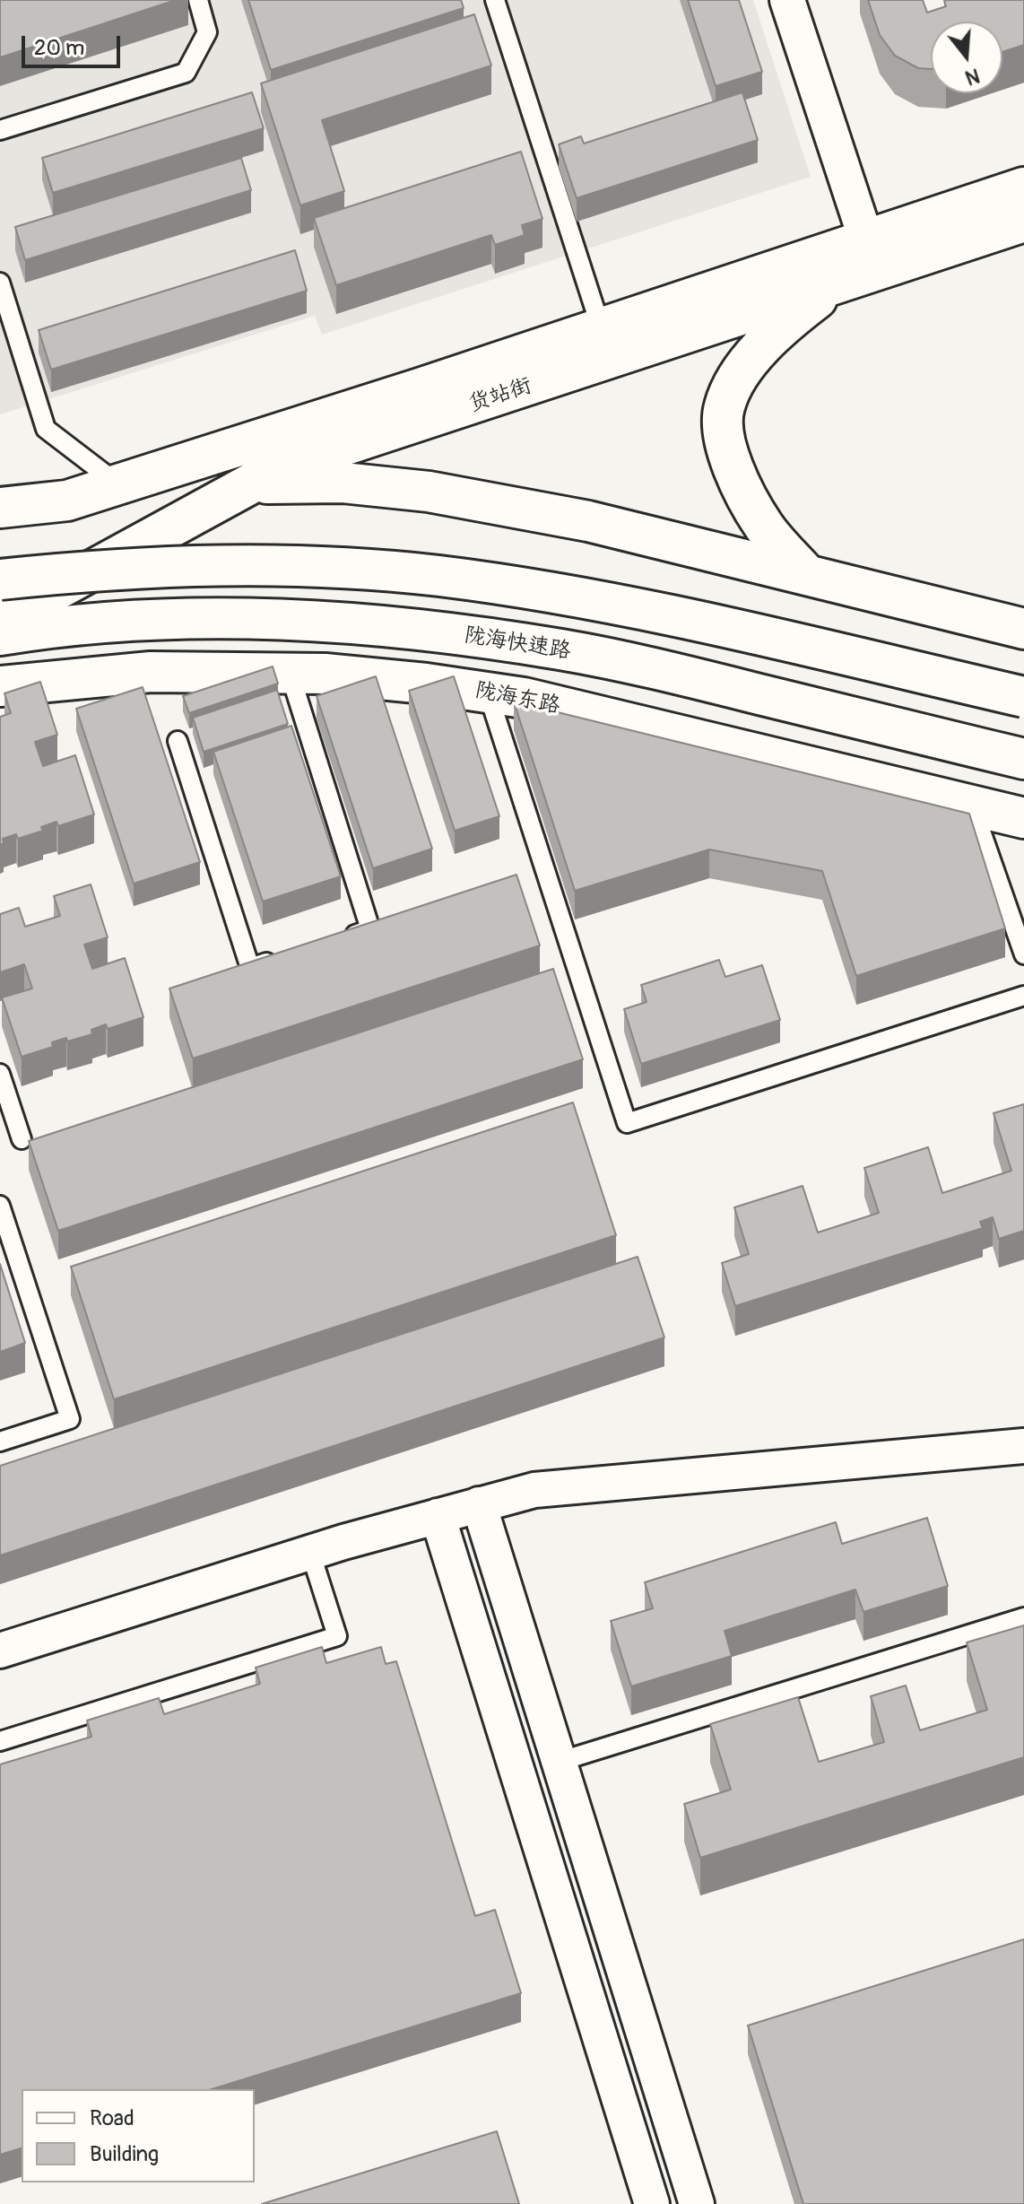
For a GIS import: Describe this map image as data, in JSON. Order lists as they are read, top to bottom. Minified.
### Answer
{"streets":{"main road":["货站街","陇海快速路","陇海东路"]},"legend":["Road","Building"],"scale_bar":"20 m","north":"bottom"}
